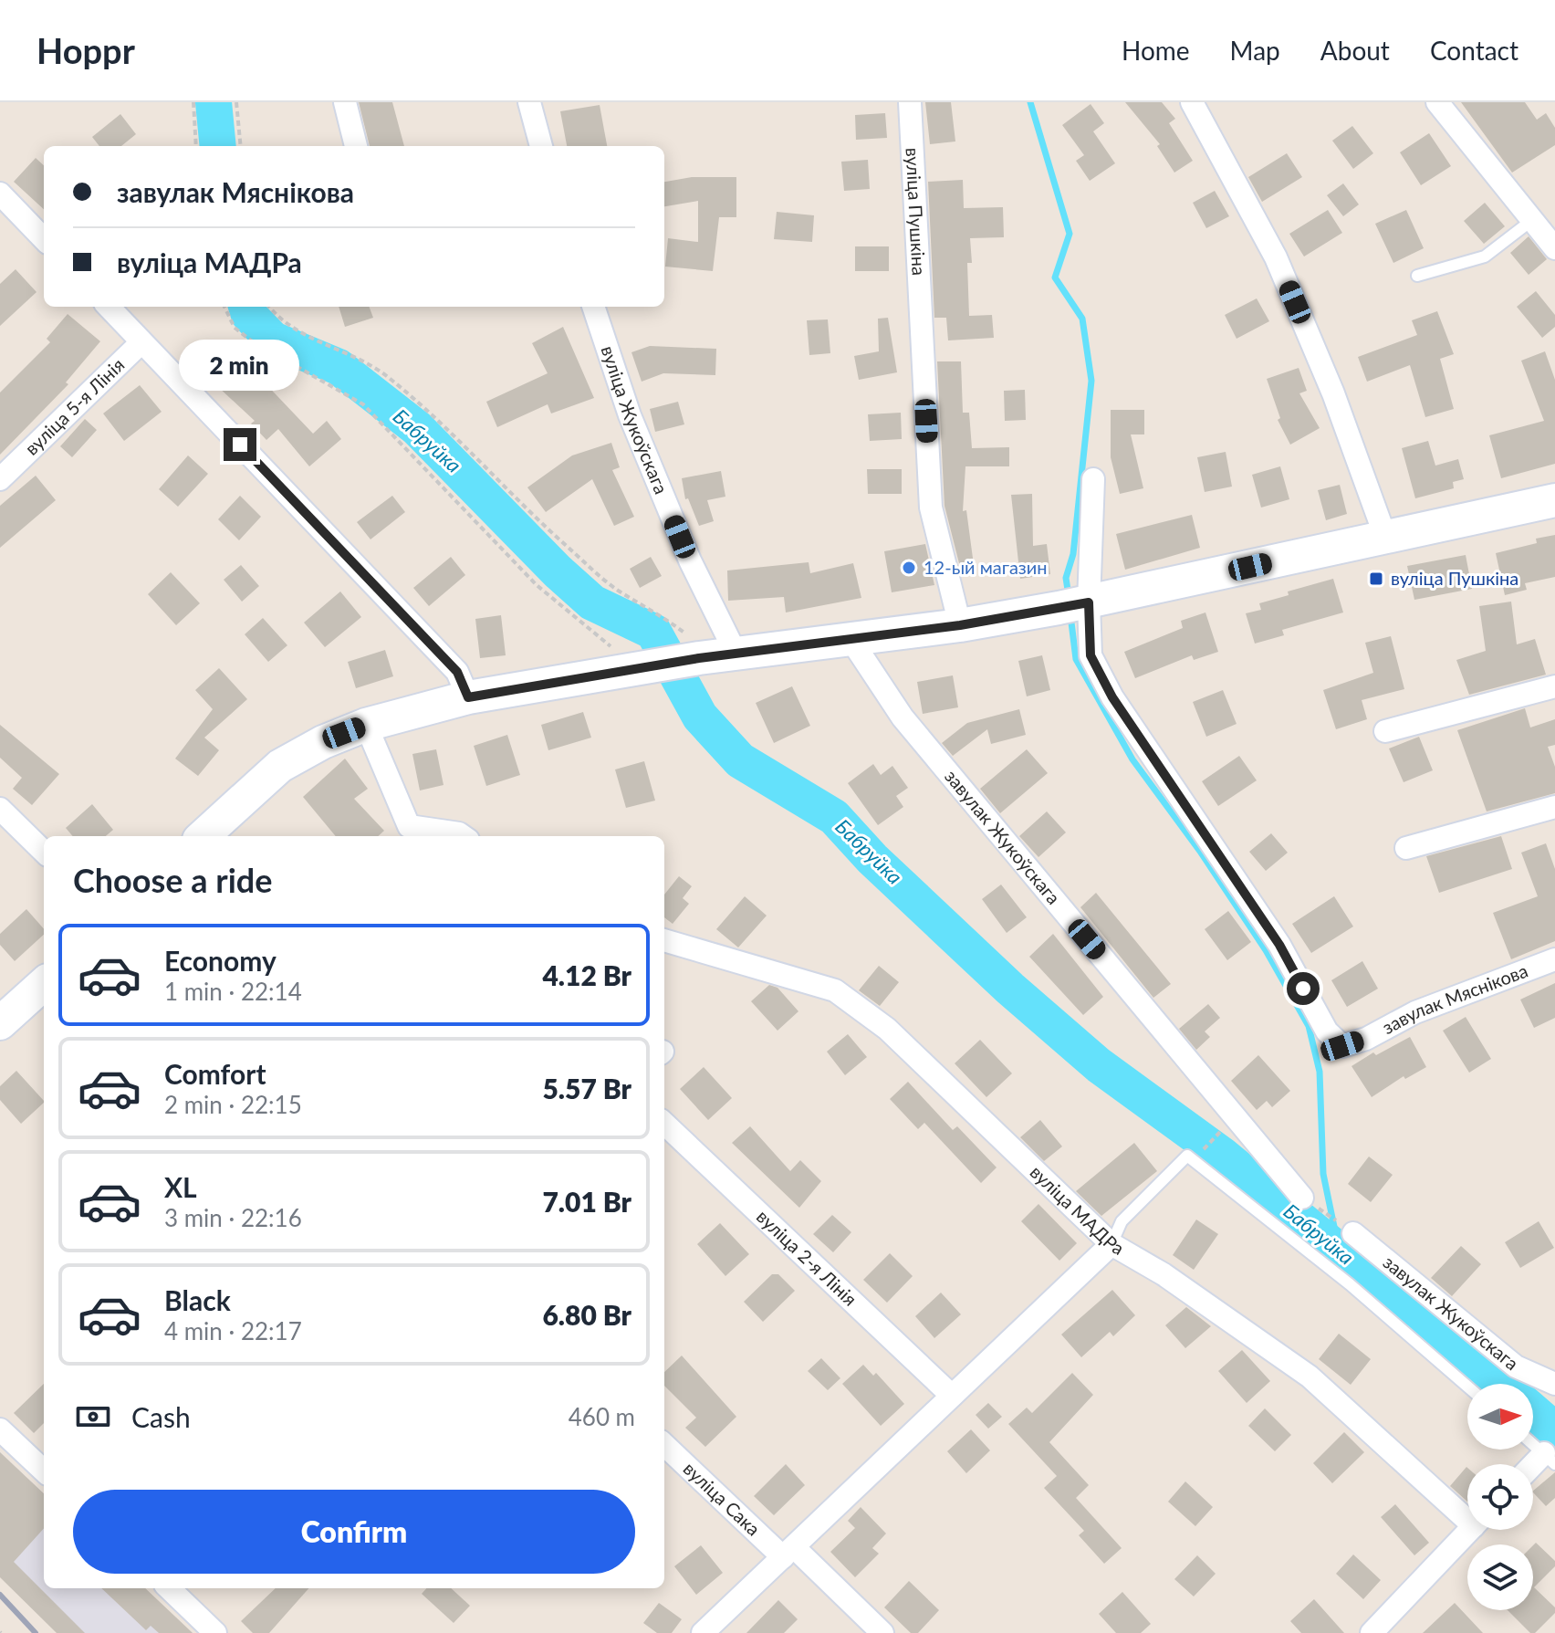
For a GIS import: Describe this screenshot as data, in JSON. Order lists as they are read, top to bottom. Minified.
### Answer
{"streets":{"street":["вуліца Пушкіна","вуліца 5-я Лінія","вуліца Жукоўскага","завулак Жукоўскага","завулак Мяснікова","вуліца МАДРа","вуліца 2-я Лінія","вуліца Сака"]},"water":["Бабруйка"],"places":{"other":["12-ый магазин"],"transit":["вуліца Пушкіна"]},"north":"right","page":{"header":"Hoppr","nav":["Home","Map","About","Contact"],"banner":["завулак Мяснікова","вуліца МАДРа"],"bubble":"2 min","heading":"Choose a ride","list":[{"name":"Economy","note":"1 min · 22:14","value":"4.12 Br"},{"name":"Comfort","note":"2 min · 22:15","value":"5.57 Br"},{"name":"XL","note":"3 min · 22:16","value":"7.01 Br"},{"name":"Black","note":"4 min · 22:17","value":"6.80 Br"}],"pay":["Cash","460 m"],"buttons":"Confirm"}}
